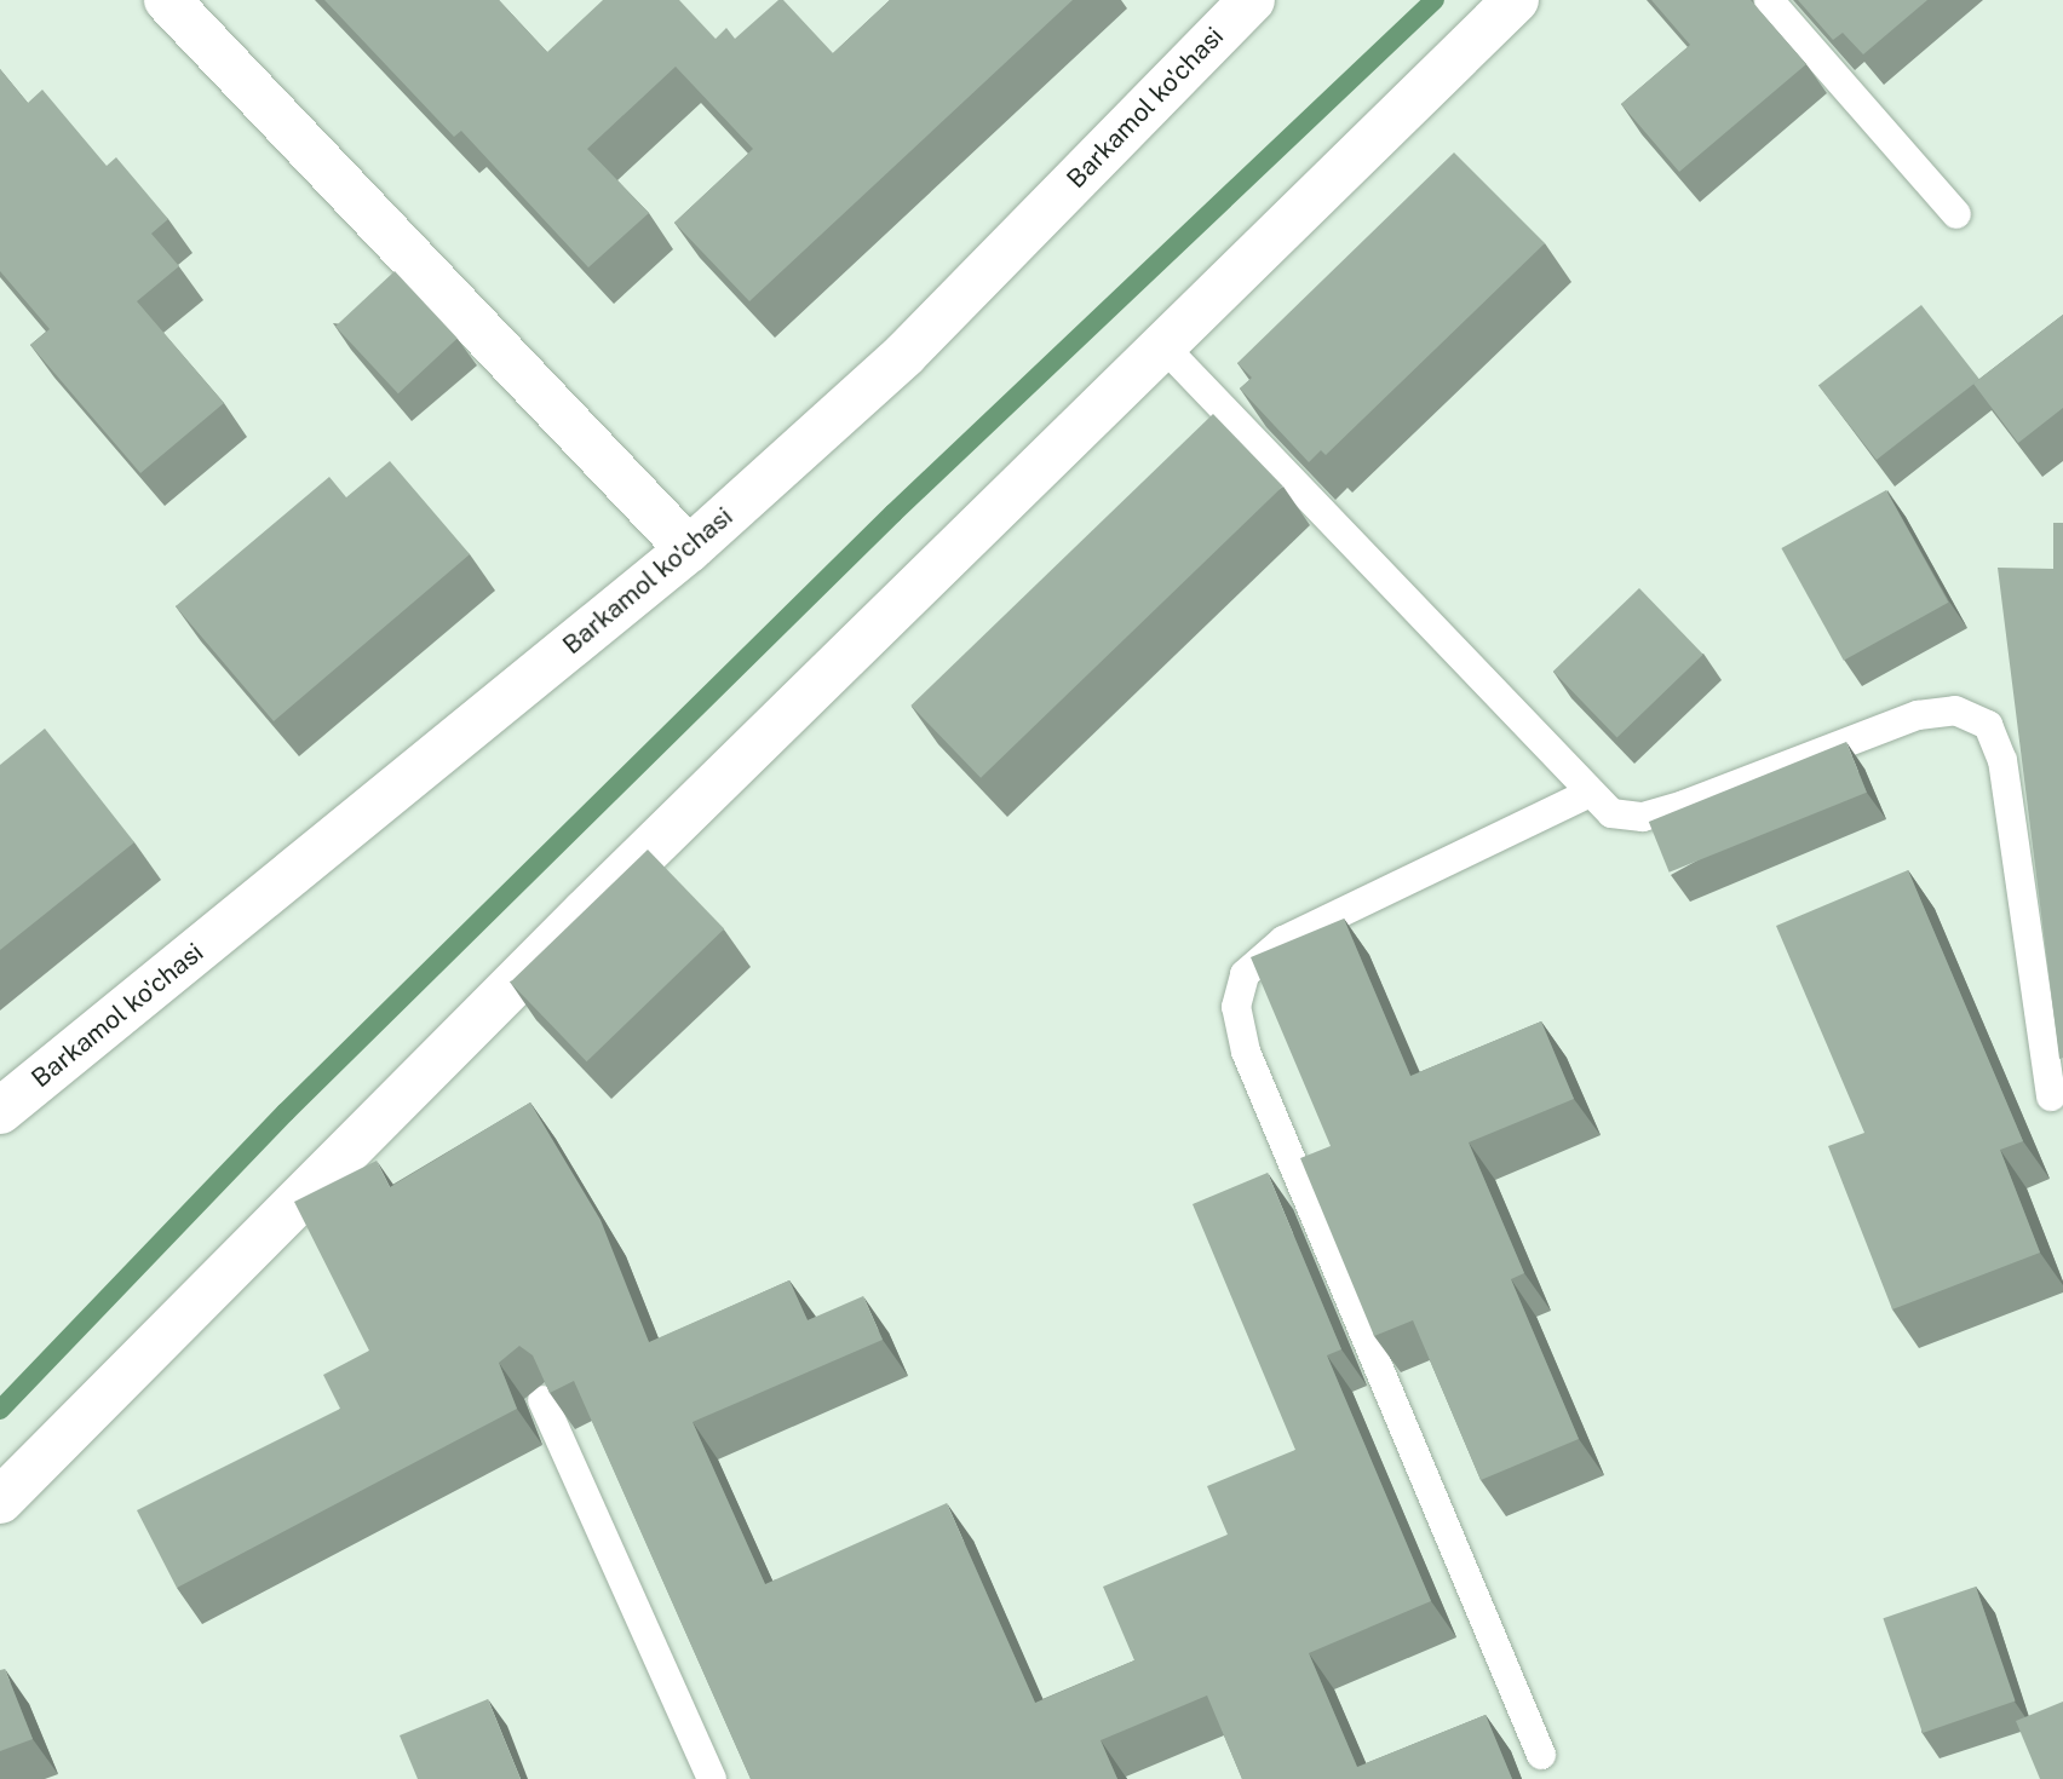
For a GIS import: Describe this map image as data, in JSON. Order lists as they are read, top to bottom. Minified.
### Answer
{"streets":{"street":["Barkamol ko'chasi"]}}
